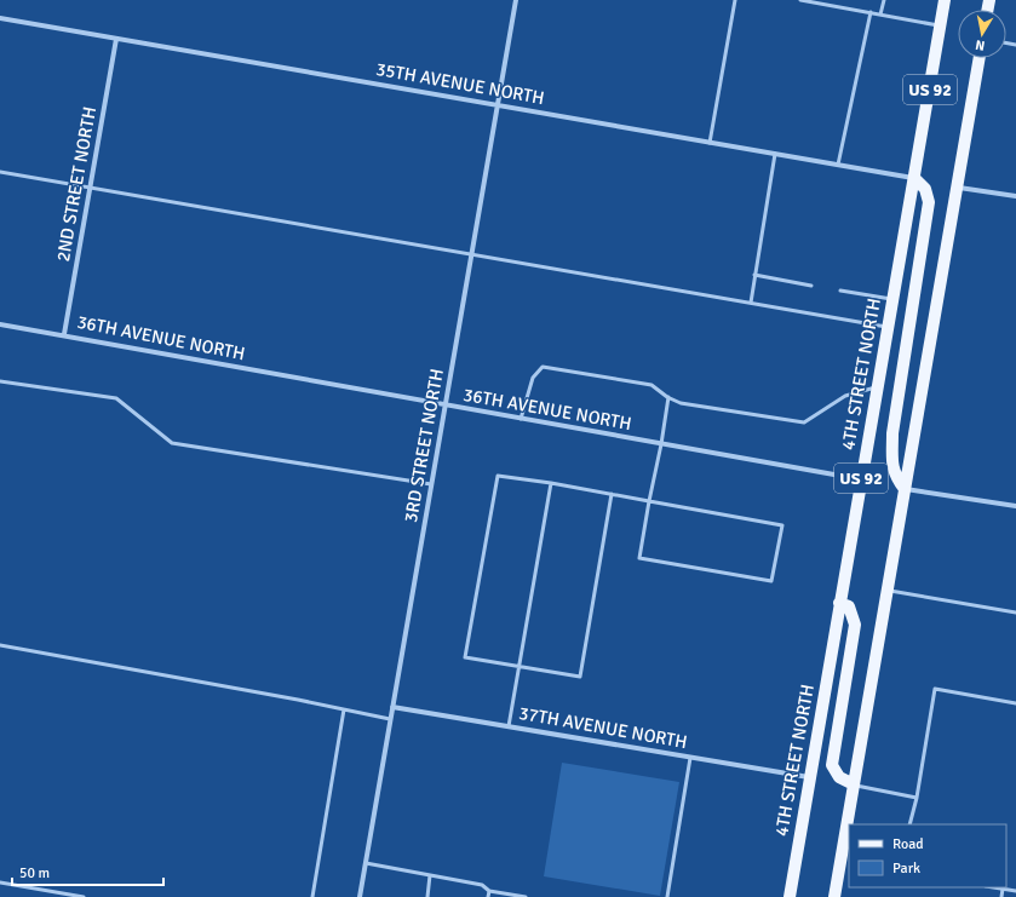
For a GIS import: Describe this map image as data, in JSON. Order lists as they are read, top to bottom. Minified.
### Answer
{"streets":{"main road":["US 92","4TH STREET NORTH"],"street":["35TH AVENUE NORTH","2ND STREET NORTH","36TH AVENUE NORTH","3RD STREET NORTH","37TH AVENUE NORTH"]},"crossings":[["35TH AVENUE NORTH","2ND STREET NORTH"],["35TH AVENUE NORTH","4TH STREET NORTH"],["35TH AVENUE NORTH","3RD STREET NORTH"],["2ND STREET NORTH","36TH AVENUE NORTH"],["36TH AVENUE NORTH","4TH STREET NORTH"],["36TH AVENUE NORTH","3RD STREET NORTH"],["4TH STREET NORTH","37TH AVENUE NORTH"],["3RD STREET NORTH","37TH AVENUE NORTH"]],"legend":["Road","Park"],"scale_bar":"50 m","north":"bottom"}
